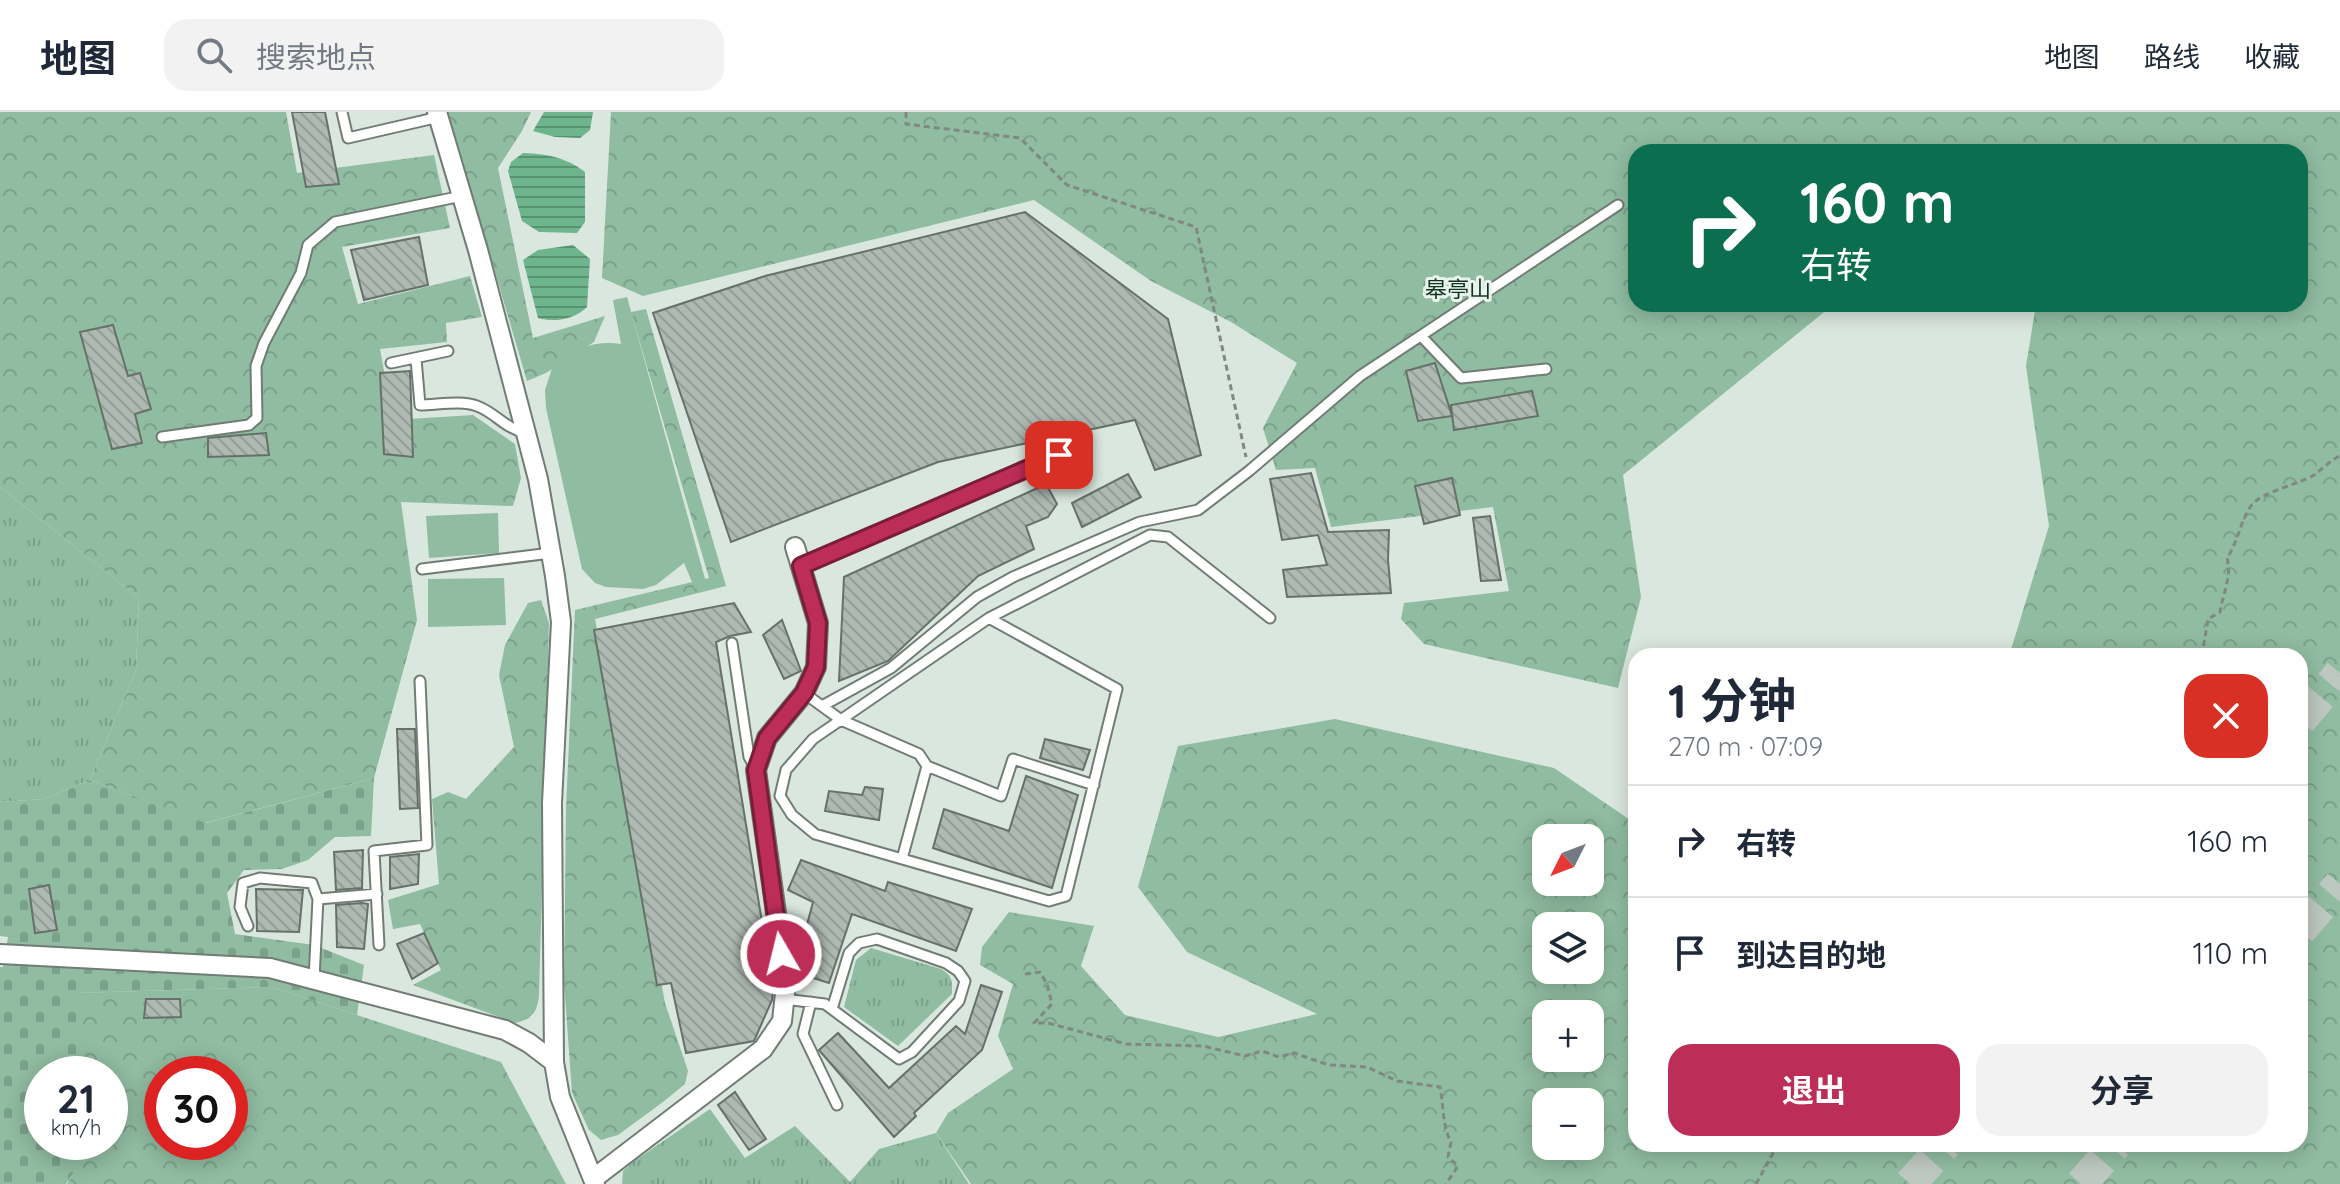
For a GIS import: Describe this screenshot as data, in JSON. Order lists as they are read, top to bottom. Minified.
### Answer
{"parks":["皋亭山"],"north":"bottom left","page":{"header":"地图","search":"搜索地点","nav":["地图","路线","收藏"],"turn":["160 m","右转"],"heading":["1 分钟","270 m · 07:09"],"list":[{"name":"右转","value":"160 m"},{"name":"到达目的地","value":"110 m"}],"map_buttons":["+","−"],"buttons":["退出","分享"],"speed":"21 km/h","limit":"30"}}
